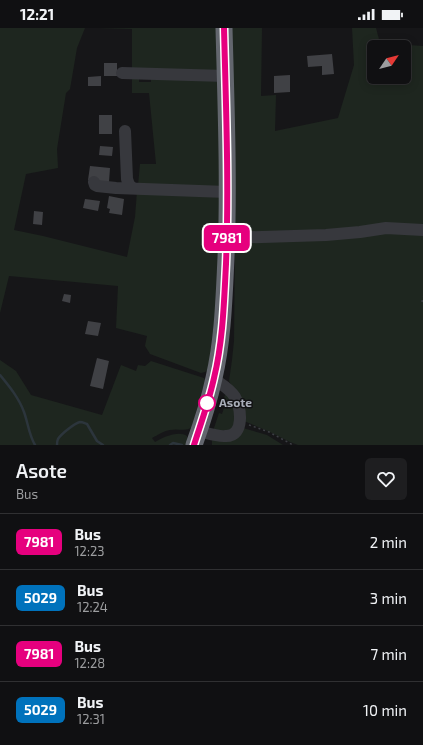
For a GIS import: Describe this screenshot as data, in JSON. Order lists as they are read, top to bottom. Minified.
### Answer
{"places":["Asote"],"lines":["bus line 7981"],"north":"top right","page":{"status":"12:21","on_map":"7981","heading":["Asote","Bus"],"list":[{"mark":"7981","name":"Bus","note":"12:23","value":"2 min"},{"mark":"5029","name":"Bus","note":"12:24","value":"3 min"},{"mark":"7981","name":"Bus","note":"12:28","value":"7 min"},{"mark":"5029","name":"Bus","note":"12:31","value":"10 min"}]}}
